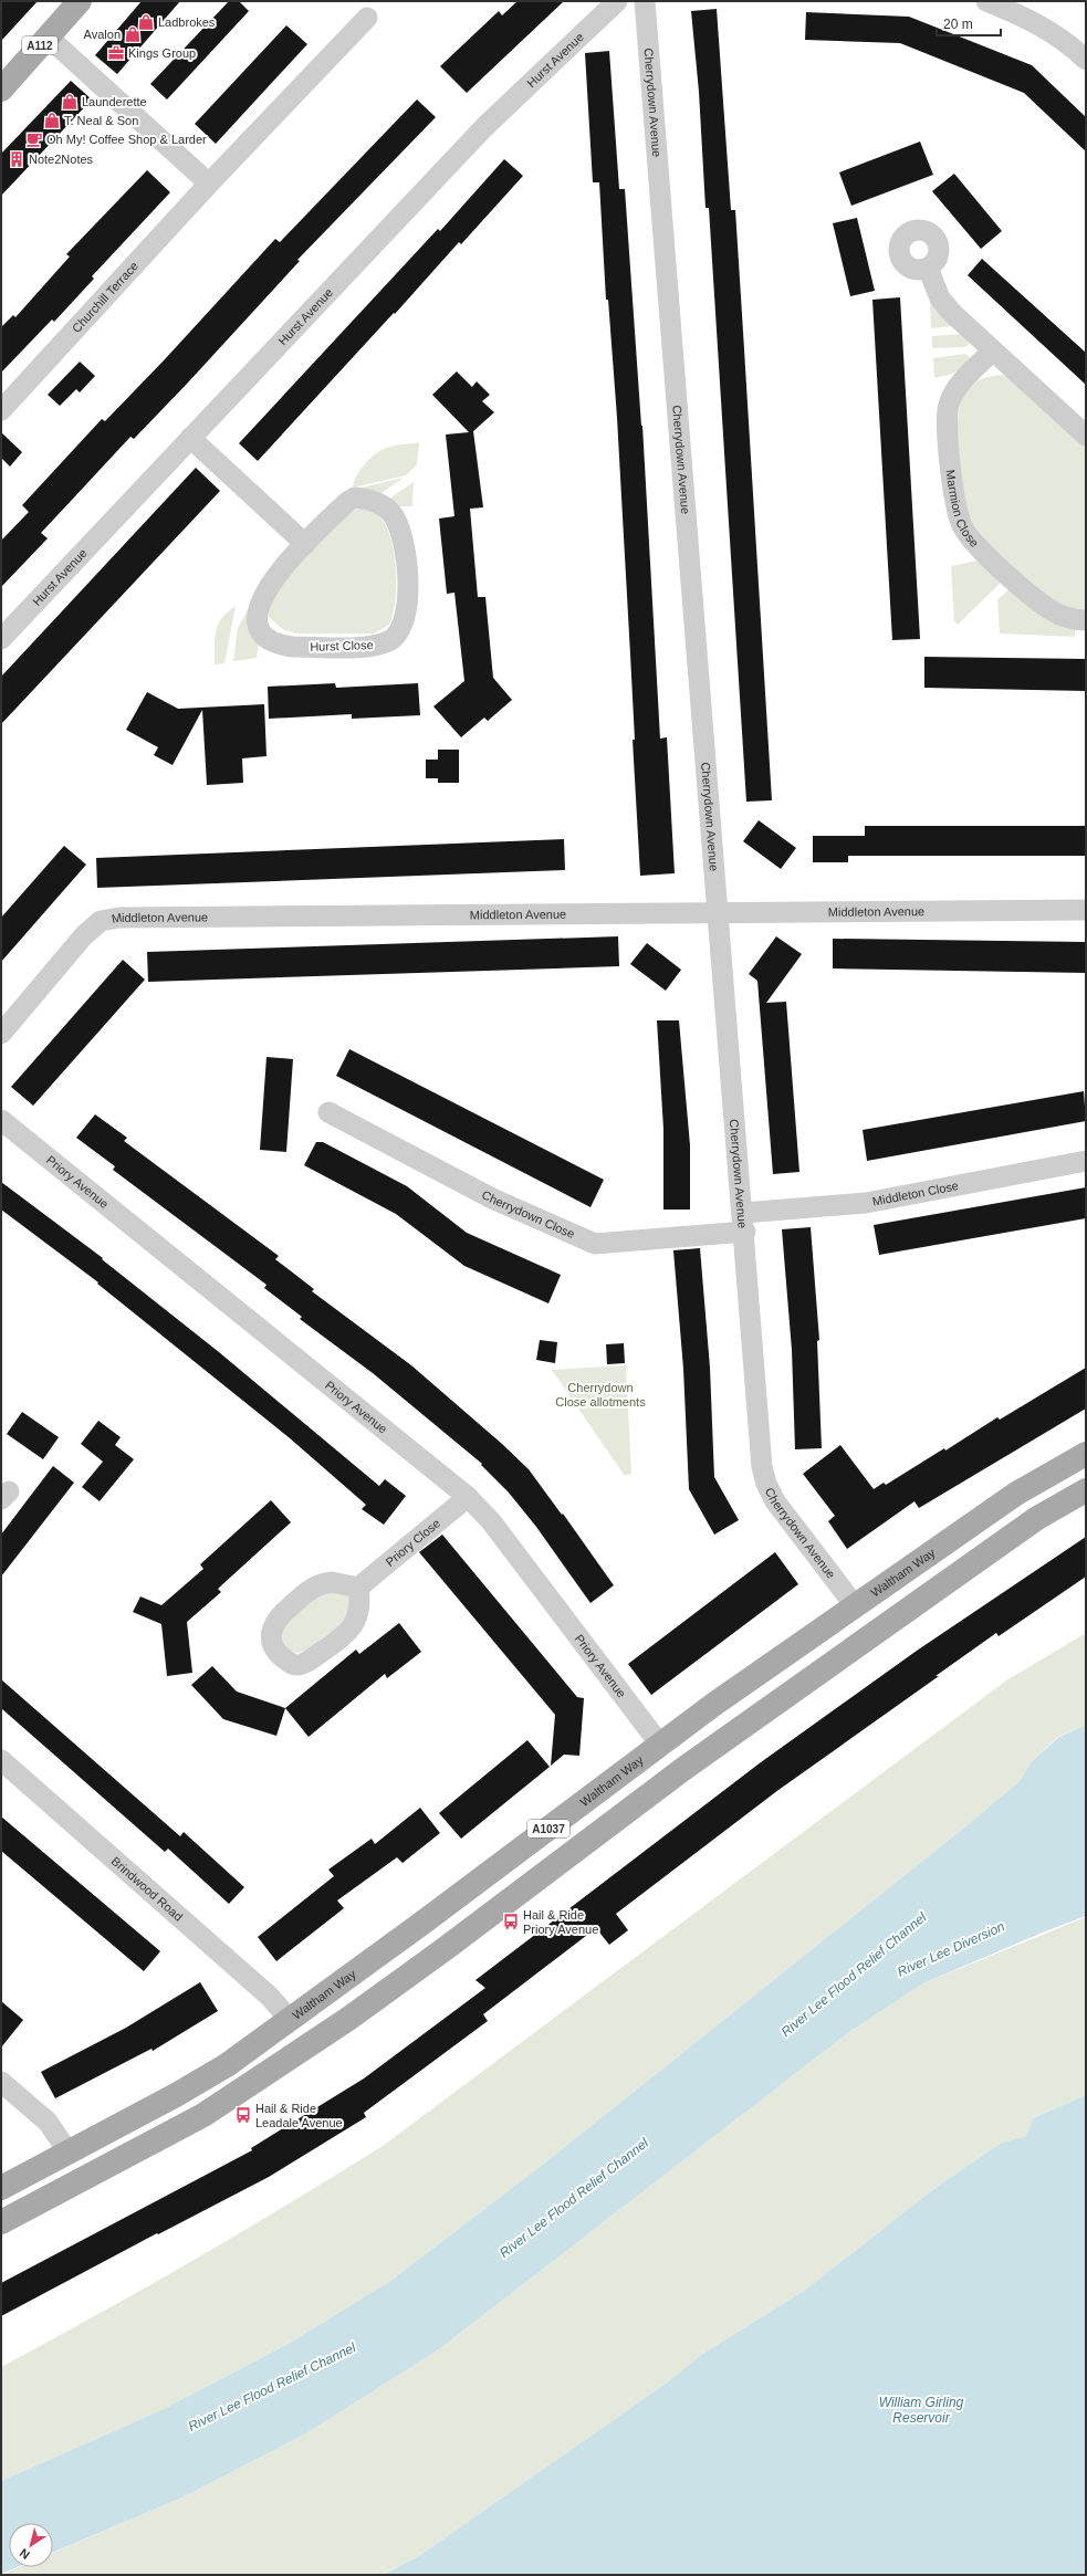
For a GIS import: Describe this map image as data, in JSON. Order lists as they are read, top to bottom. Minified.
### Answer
{"streets":{"main road":["A112","Waltham Way","A1037"],"street":["Hurst Avenue","Cherrydown Avenue","Churchill Terrace","Marmion Close","Hurst Close","Middleton Avenue","Priory Avenue","Middleton Close","Cherrydown Close","Priory Close","Brindwood Road"]},"crossings":[["Cherrydown Avenue","Middleton Avenue"],["Cherrydown Avenue","Middleton Close"],["Cherrydown Avenue","Cherrydown Close"],["Cherrydown Avenue","Waltham Way"],["Priory Avenue","Priory Close"],["Priory Avenue","Waltham Way"],["Middleton Close","Cherrydown Close"],["Waltham Way","Brindwood Road"]],"water":["River Lee Diversion","River Lee Flood Relief Channel","William Girling Reservoir"],"parks":["Cherrydown Close allotments"],"places":{"shop":["Ladbrokes","Avalon","Launderette","T. Neal & Son"],"office":["Kings Group"],"cafe":["Oh My! Coffee Shop & Larder"],"building":["Note2Notes"],"bus stop":["Hail & Ride Priory Avenue","Hail & Ride Leadale Avenue"]},"scale_bar":"20 m","north":"bottom left"}
